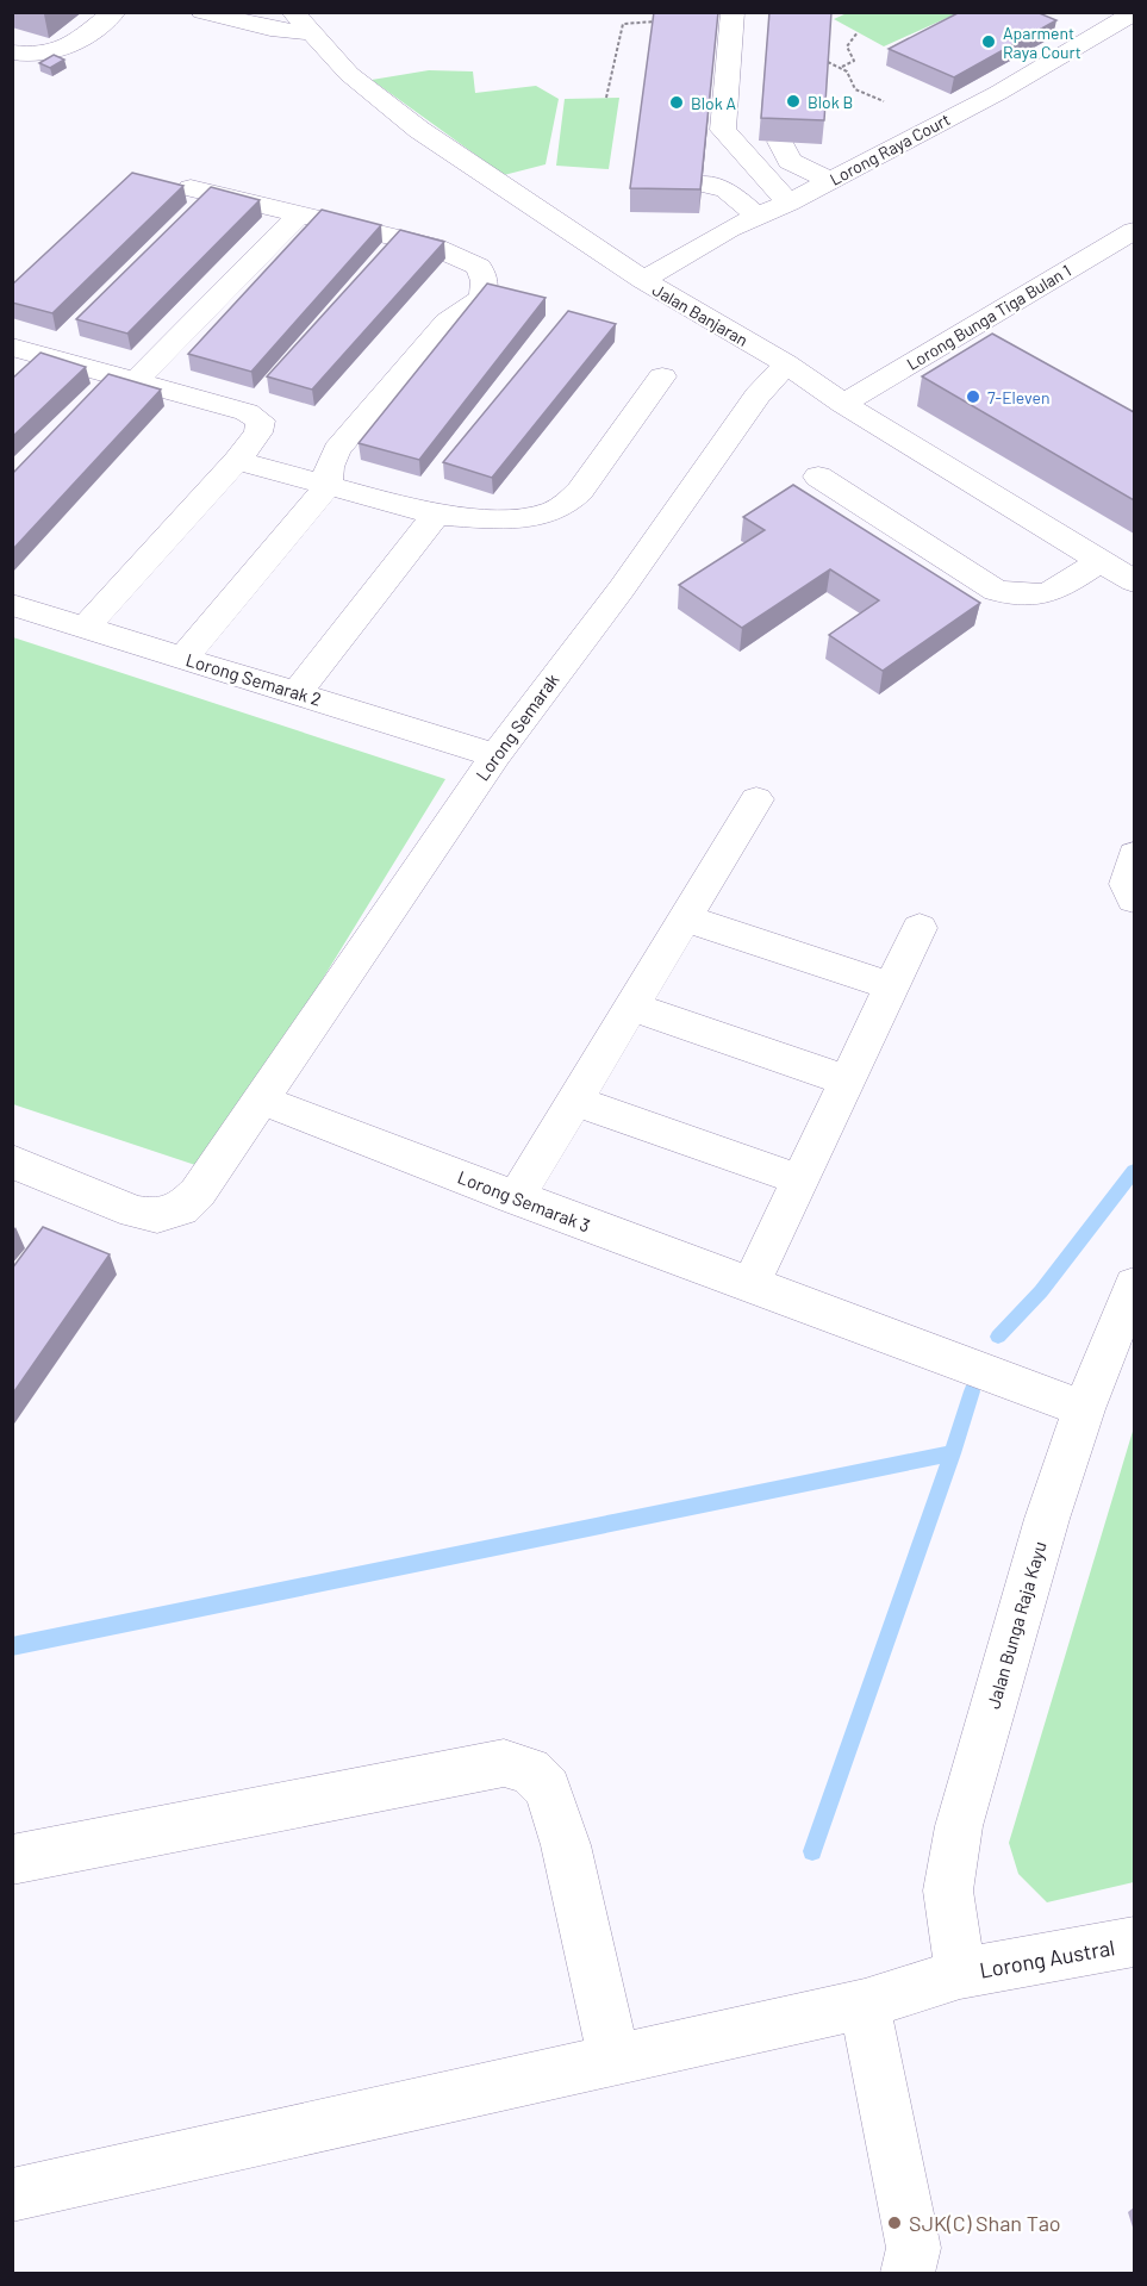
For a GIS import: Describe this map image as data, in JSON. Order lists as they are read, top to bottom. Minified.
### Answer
{"streets":{"street":["Lorong Raya Court","Jalan Banjaran","Lorong Bunga Tiga Bulan 1","Lorong Semarak 2","Lorong Semarak","Lorong Semarak 3","Jalan Bunga Raja Kayu","Lorong Austral"]},"crossings":[["Lorong Raya Court","Jalan Banjaran"],["Jalan Banjaran","Lorong Bunga Tiga Bulan 1"],["Jalan Banjaran","Lorong Semarak"],["Lorong Semarak 2","Lorong Semarak"],["Lorong Semarak","Lorong Semarak 3"],["Lorong Semarak 3","Jalan Bunga Raja Kayu"],["Jalan Bunga Raja Kayu","Lorong Austral"]],"places":["Aparment Raya Court","Blok B","Blok A","7-Eleven","SJK(C) Shan Tao"]}
